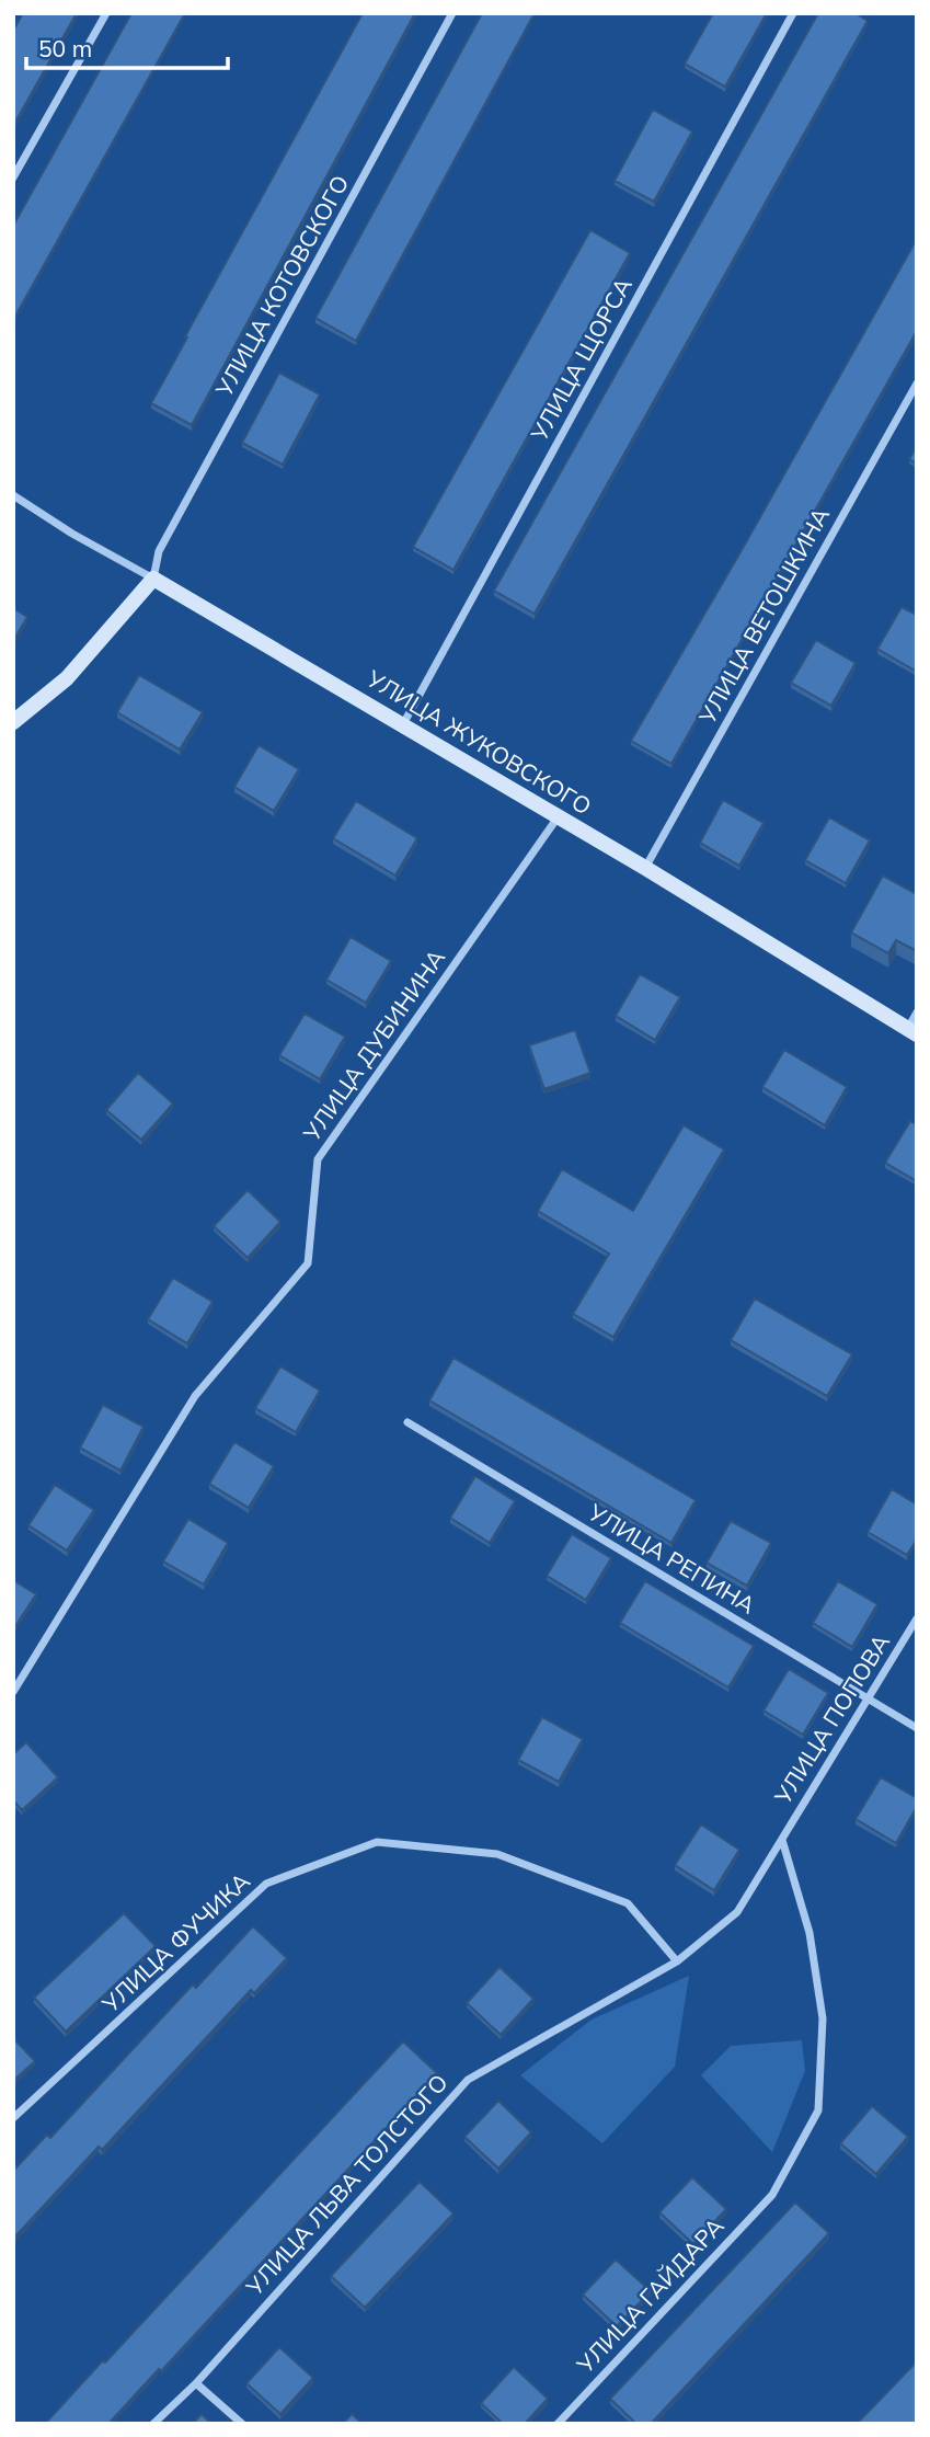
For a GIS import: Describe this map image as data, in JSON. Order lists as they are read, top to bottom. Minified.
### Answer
{"streets":{"street":["УЛИЦА КОТОВСКОГО","УЛИЦА ЩОРСА","УЛИЦА ВЕТОШКИНА","УЛИЦА ЖУКОВСКОГО","УЛИЦА ДУБИНИНА","УЛИЦА РЕПИНА","УЛИЦА ПОПОВА","УЛИЦА ФУЧИКА","УЛИЦА ЛЬВА ТОЛСТОГО","УЛИЦА ГАЙДАРА"]},"crossings":[["УЛИЦА КОТОВСКОГО","УЛИЦА ЖУКОВСКОГО"],["УЛИЦА ЩОРСА","УЛИЦА ЖУКОВСКОГО"],["УЛИЦА ВЕТОШКИНА","УЛИЦА ЖУКОВСКОГО"],["УЛИЦА ЖУКОВСКОГО","УЛИЦА ДУБИНИНА"],["УЛИЦА РЕПИНА","УЛИЦА ПОПОВА"],["УЛИЦА ПОПОВА","УЛИЦА ФУЧИКА"],["УЛИЦА ПОПОВА","УЛИЦА ЛЬВА ТОЛСТОГО"],["УЛИЦА ПОПОВА","УЛИЦА ГАЙДАРА"],["УЛИЦА ФУЧИКА","УЛИЦА ЛЬВА ТОЛСТОГО"]],"scale_bar":"50 m"}
